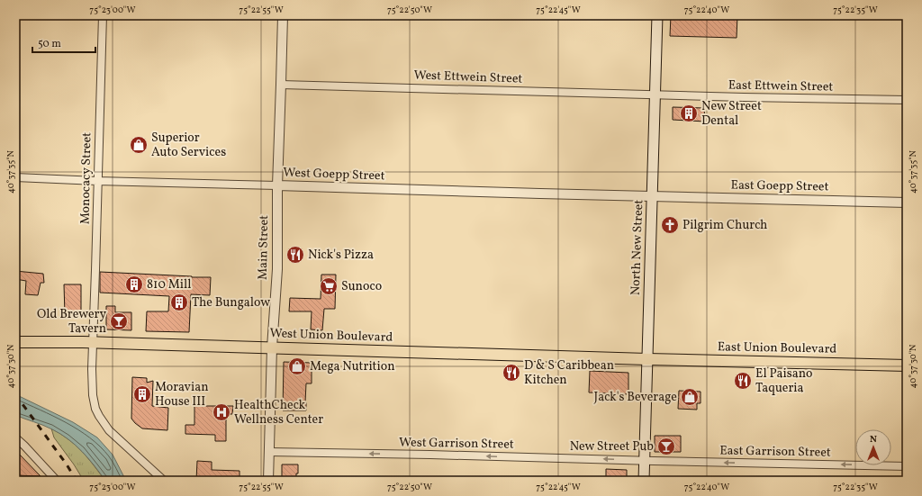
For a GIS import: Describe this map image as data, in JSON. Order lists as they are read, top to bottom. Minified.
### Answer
{"streets":{"main road":["North New Street","West Union Boulevard","East Union Boulevard"],"street":["West Ettwein Street","East Ettwein Street","West Goepp Street","Monocacy Street","East Goepp Street","Main Street","West Garrison Street","East Garrison Street"]},"crossings":[["West Ettwein Street","East Ettwein Street"],["West Ettwein Street","Main Street"],["West Ettwein Street","North New Street"],["East Ettwein Street","North New Street"],["West Goepp Street","Monocacy Street"],["West Goepp Street","East Goepp Street"],["West Goepp Street","Main Street"],["West Goepp Street","North New Street"],["Monocacy Street","West Union Boulevard"],["East Goepp Street","North New Street"],["Main Street","West Union Boulevard"],["Main Street","West Garrison Street"],["North New Street","West Union Boulevard"],["North New Street","East Union Boulevard"],["North New Street","West Garrison Street"],["North New Street","East Garrison Street"],["West Union Boulevard","East Union Boulevard"],["West Garrison Street","East Garrison Street"]],"one_way":["West Garrison Street","East Garrison Street"],"places":{"building":["New Street Dental","810 Mill","The Bungalow","Moravian House III"],"shop":["Superior Auto Services","Mega Nutrition","Jack's Beverage"],"church":["Pilgrim Church"],"restaurant":["Nick's Pizza","D & S Caribbean Kitchen","El Paisano Taqueria"],"supermarket":["Sunoco"],"bar":["Old Brewery Tavern","New Street Pub"],"hospital":["HealthCheck Wellness Center"]},"scale_bar":"50 m","north":"top","coordinates":["75°23'00\"W","75°22'55\"W","75°22'50\"W","75°22'45\"W","75°22'40\"W","75°22'35\"W","40°37'35\"N","40°37'30\"N"]}
